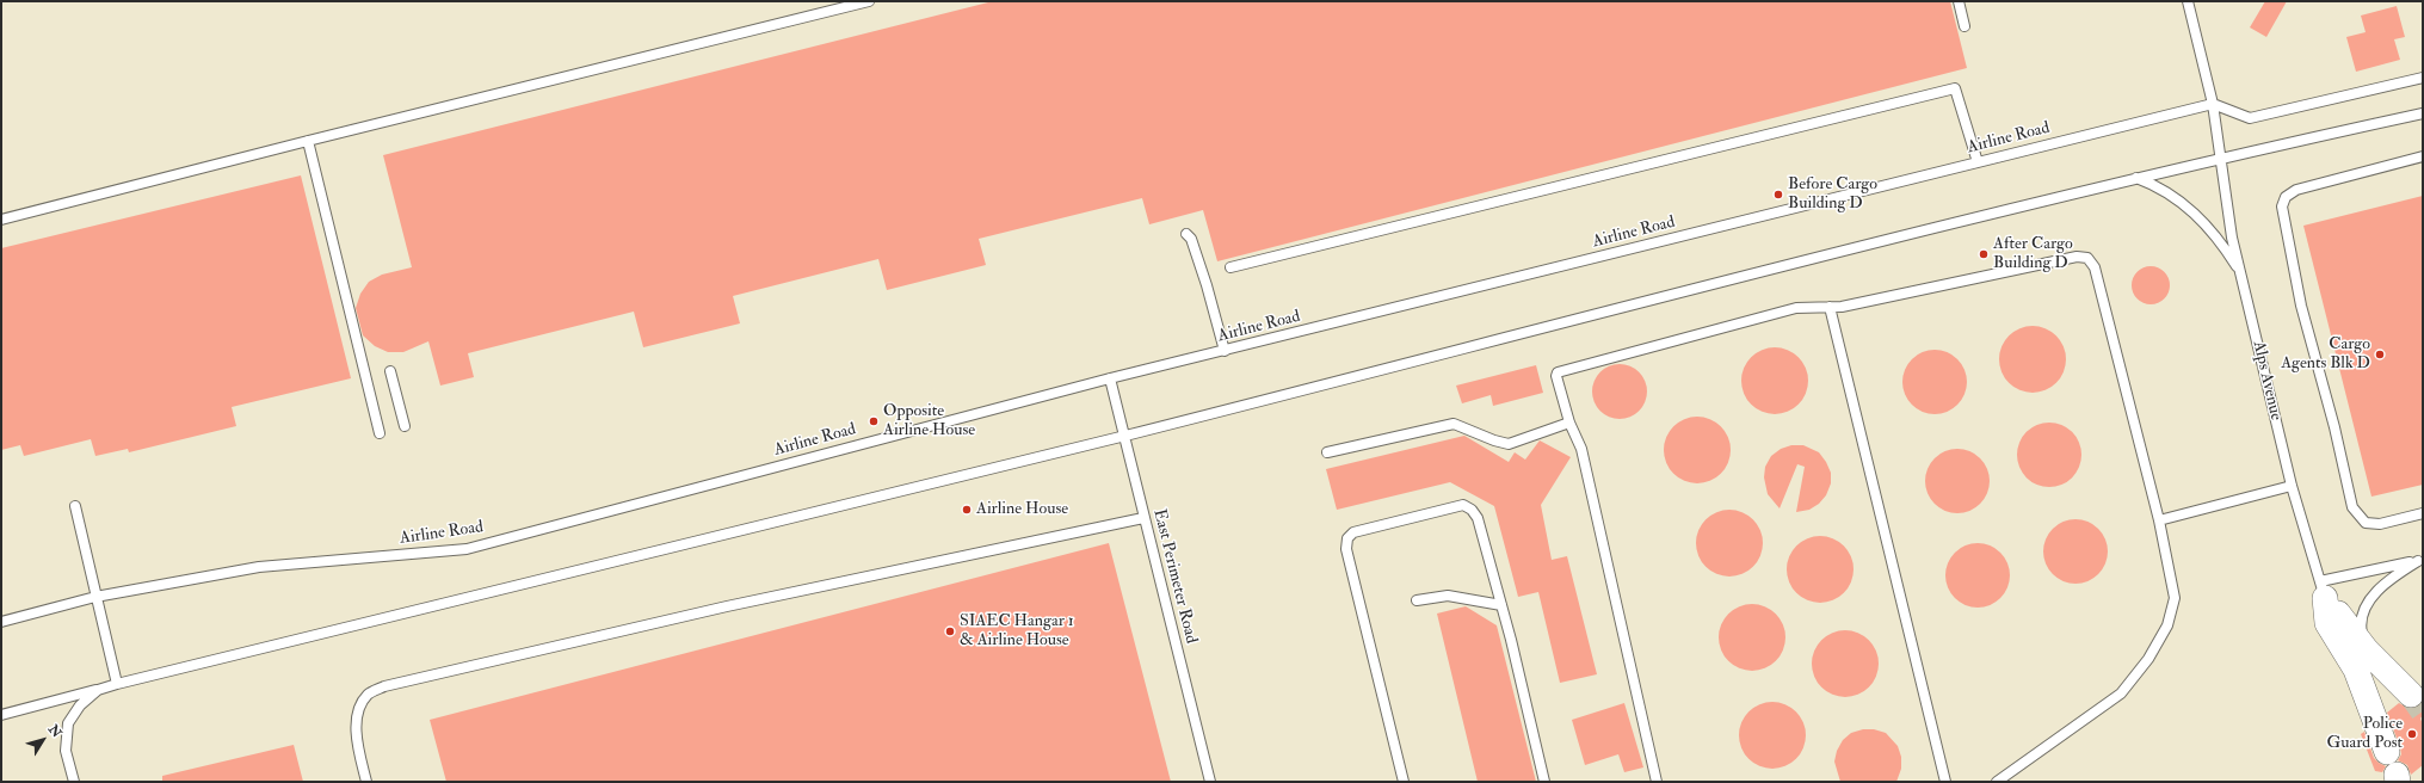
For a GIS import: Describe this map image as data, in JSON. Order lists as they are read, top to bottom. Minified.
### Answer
{"streets":{"street":["Alps Avenue"],"lane":["Airline Road","East Perimeter Road"]},"crossings":[["Airline Road","Alps Avenue"],["Airline Road","East Perimeter Road"]],"places":["Before Cargo Building D","After Cargo Building D","Cargo Agents Blk D","Opposite Airline House","Airline House","SIAEC Hangar 1 & Airline House","Police Guard Post"],"north":"top right"}
